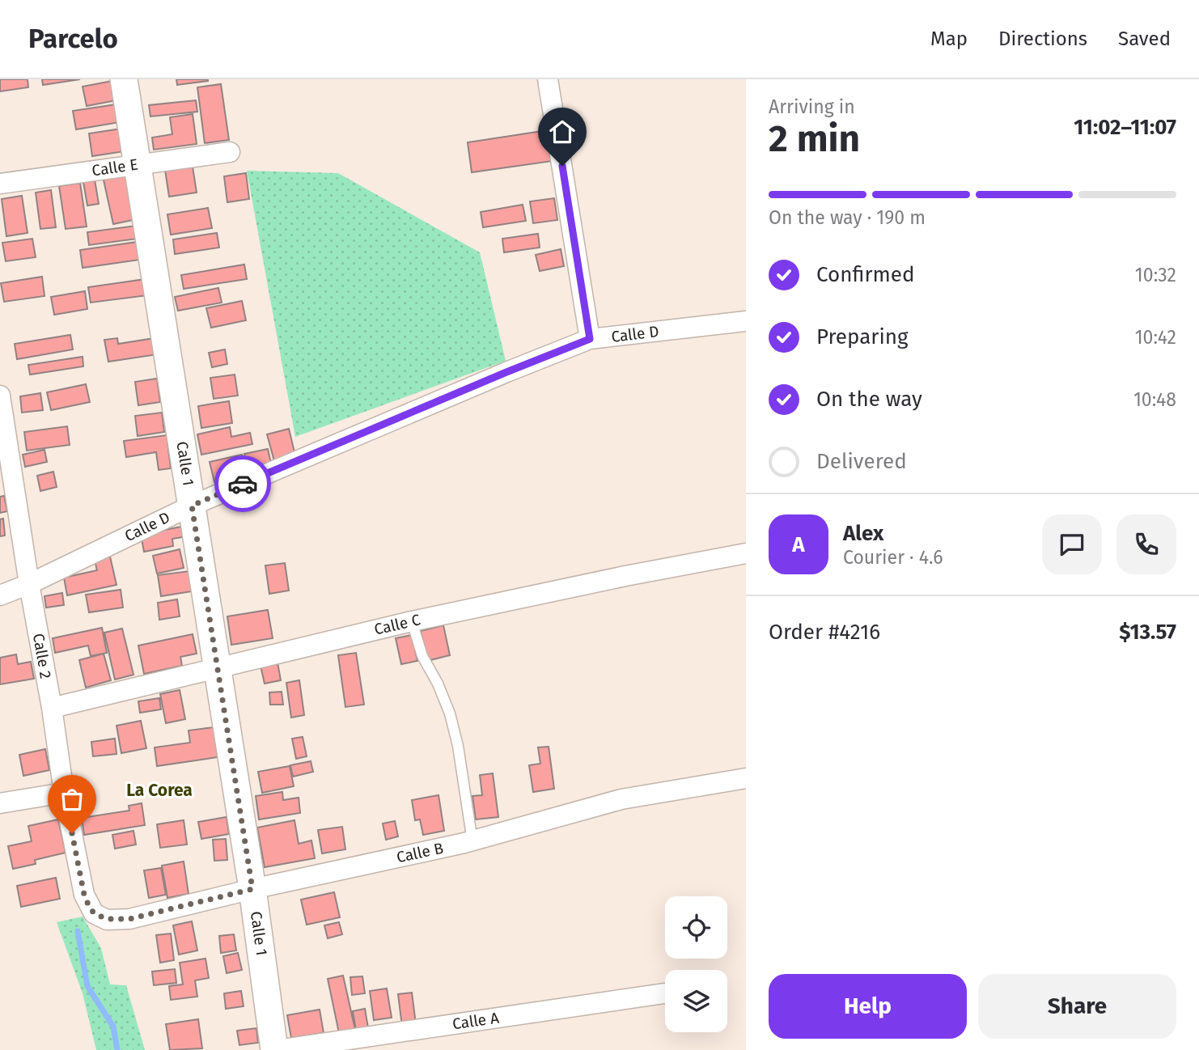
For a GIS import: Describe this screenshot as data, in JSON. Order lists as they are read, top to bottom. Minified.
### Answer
{"streets":{"street":["Calle E","Calle D","Calle 1","Calle C","Calle 2","Calle B","Calle A"]},"crossings":[["Calle E","Calle 1"],["Calle D","Calle 1"],["Calle D","Calle 2"],["Calle 1","Calle C"],["Calle 1","Calle B"],["Calle 1","Calle A"],["Calle C","Calle 2"],["Calle 2","Calle B"]],"districts":["La Corea"],"page":{"header":"Parcelo","nav":["Map","Directions","Saved"],"heading":["2 min","Arriving in","11:02–11:07"],"panel":["Alex","Courier · 4.6","Order #4216","$13.57"],"bar":"On the way · 190 m","list":[["Confirmed","10:32"],["Preparing","10:42"],["On the way","10:48"],"Delivered"],"round":"A","buttons":["Help","Share"]}}
